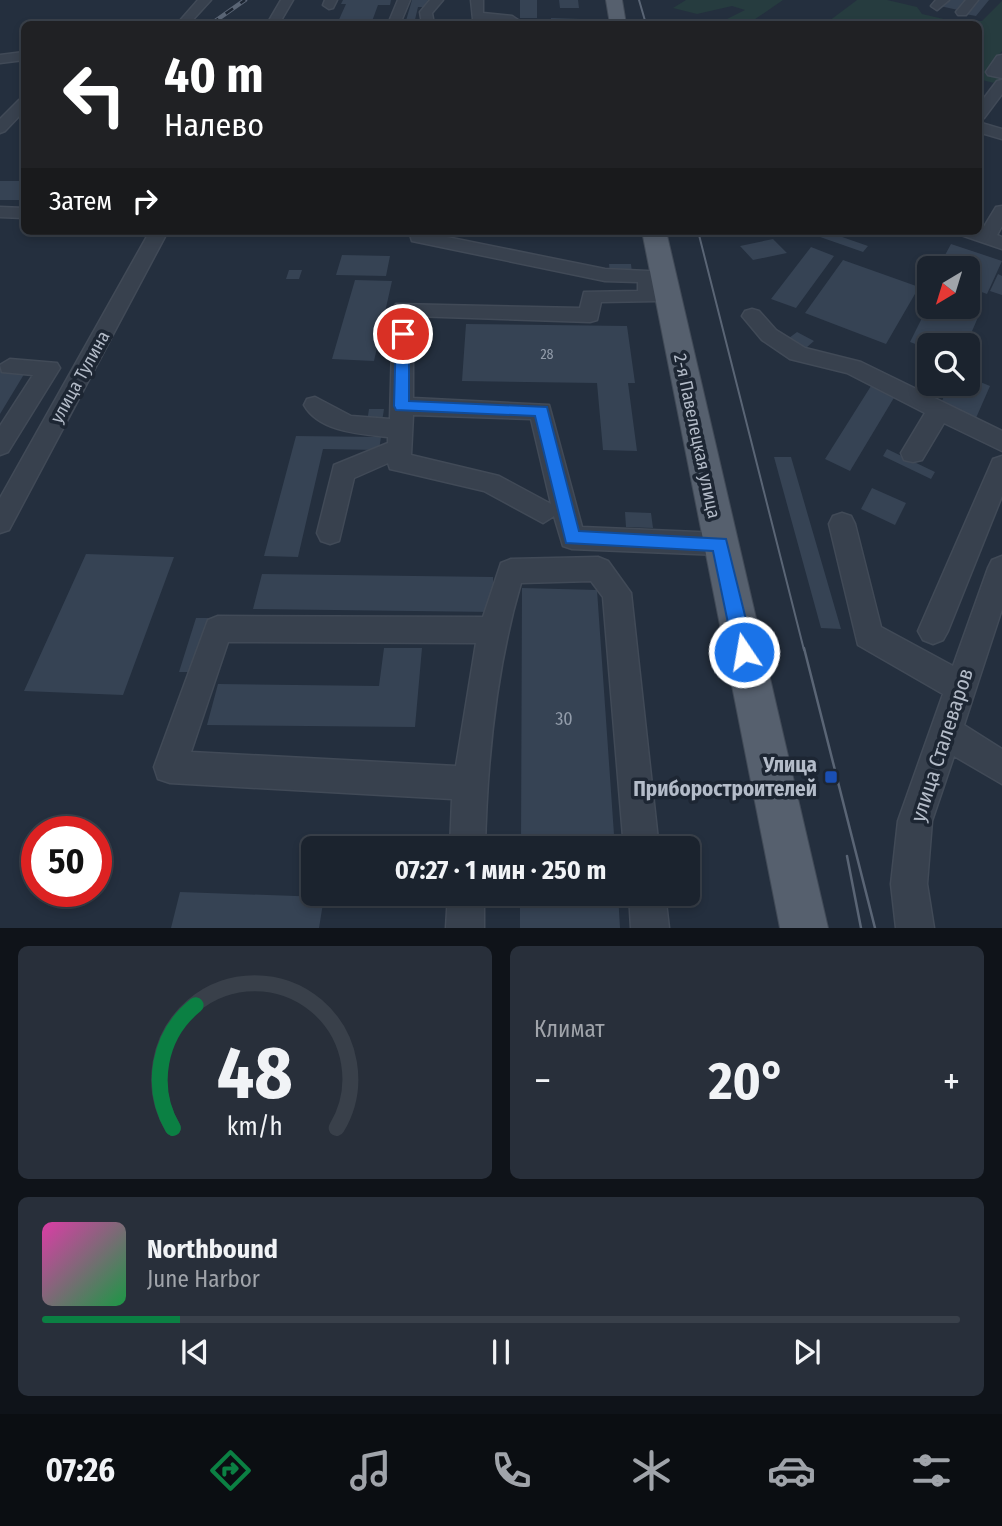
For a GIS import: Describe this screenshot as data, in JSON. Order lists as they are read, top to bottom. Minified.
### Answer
{"streets":{"main road":["2-я Павелецкая улица"],"street":["улица Тулина","улица Сталеваров"]},"places":{"transit":["Улица Приборостроителей"]},"house_numbers":["28","30"],"north":"bottom left","page":{"turn":["40 m","Налево"],"then":"Затем","limit":"50","trip":"07:27 · 1 мин · 250 m","tile":"Климат","heat":["−","20°","+"],"song":["Northbound","June Harbor"],"tabs":"07:26","gauge":["48","km/h"]}}
